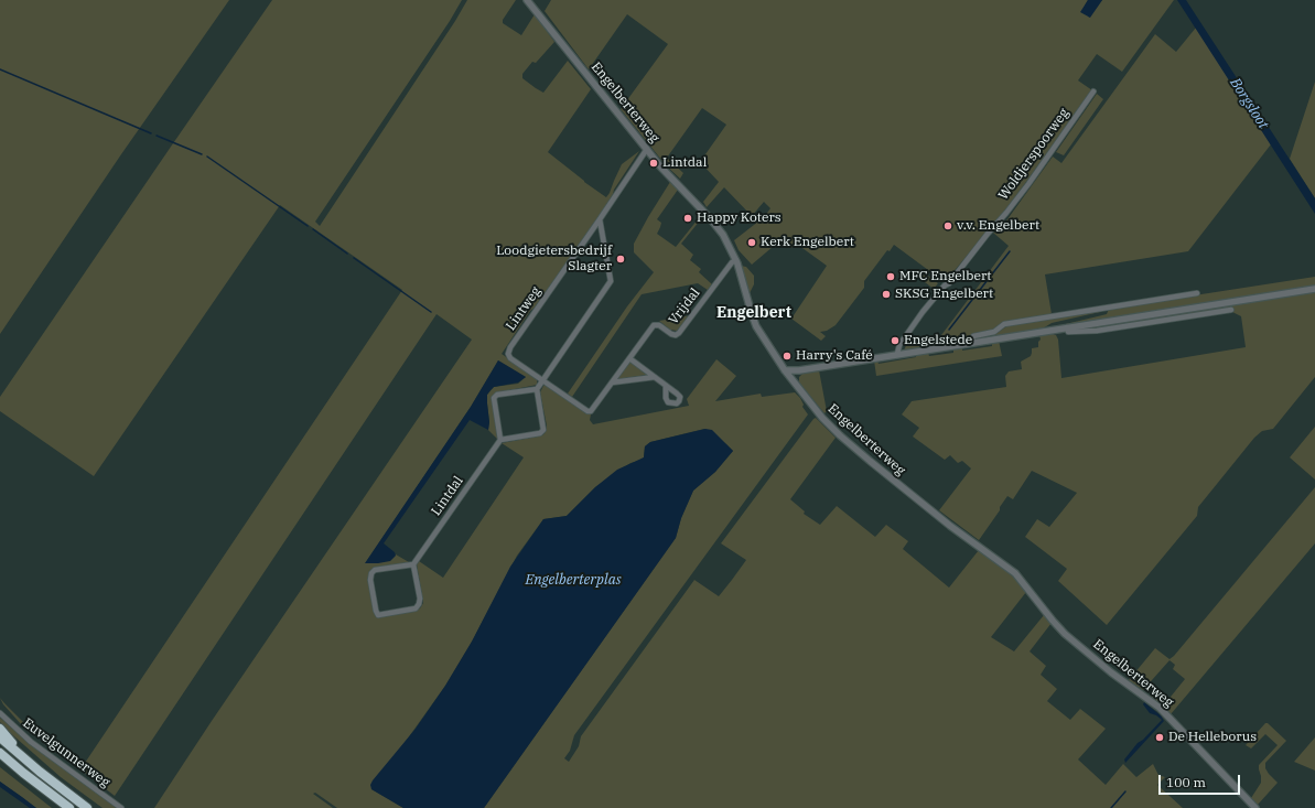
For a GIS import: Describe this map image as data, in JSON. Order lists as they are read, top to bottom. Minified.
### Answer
{"streets":{"street":["Engelberterweg","Woldjerspoorweg","Vrijdal","Lintweg","Lintdal","Euvelgunnerweg"]},"crossings":[["Engelberterweg","Vrijdal"],["Vrijdal","Lintweg"]],"districts":["Engelbert"],"water":["Borgsloot","Engelberterplas"],"places":["Lintdal","Happy Koters","v.v. Engelbert","Kerk Engelbert","Loodgietersbedrijf Slagter","MFC Engelbert","SKSG Engelbert","Engelstede","Harry's Café","De Helleborus"],"scale_bar":"100 m"}
